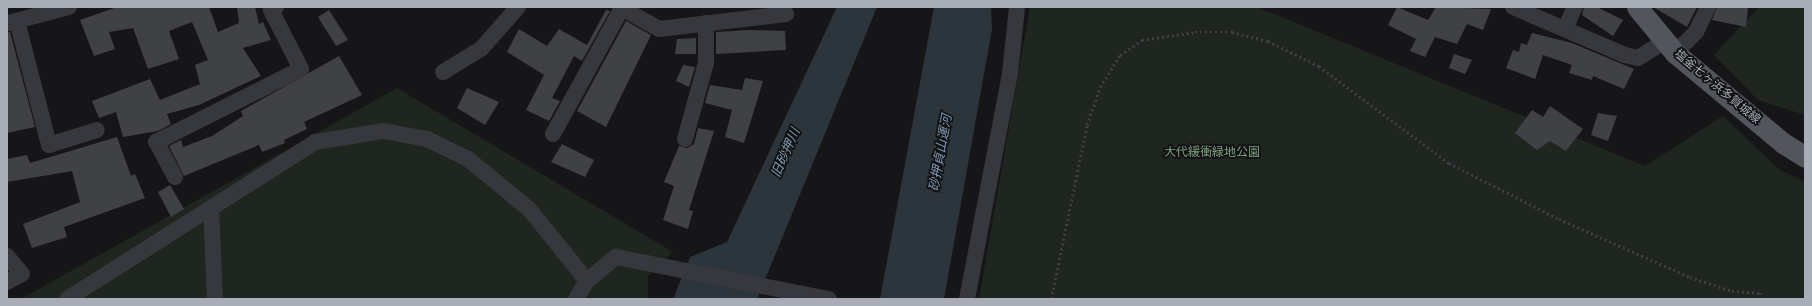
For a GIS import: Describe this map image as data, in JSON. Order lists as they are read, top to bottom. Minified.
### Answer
{"streets":{"main road":["塩釜七ヶ浜多賀城線"]},"water":["旧砂押川","砂押貞山運河"],"parks":["大代緩衝緑地公園"]}
